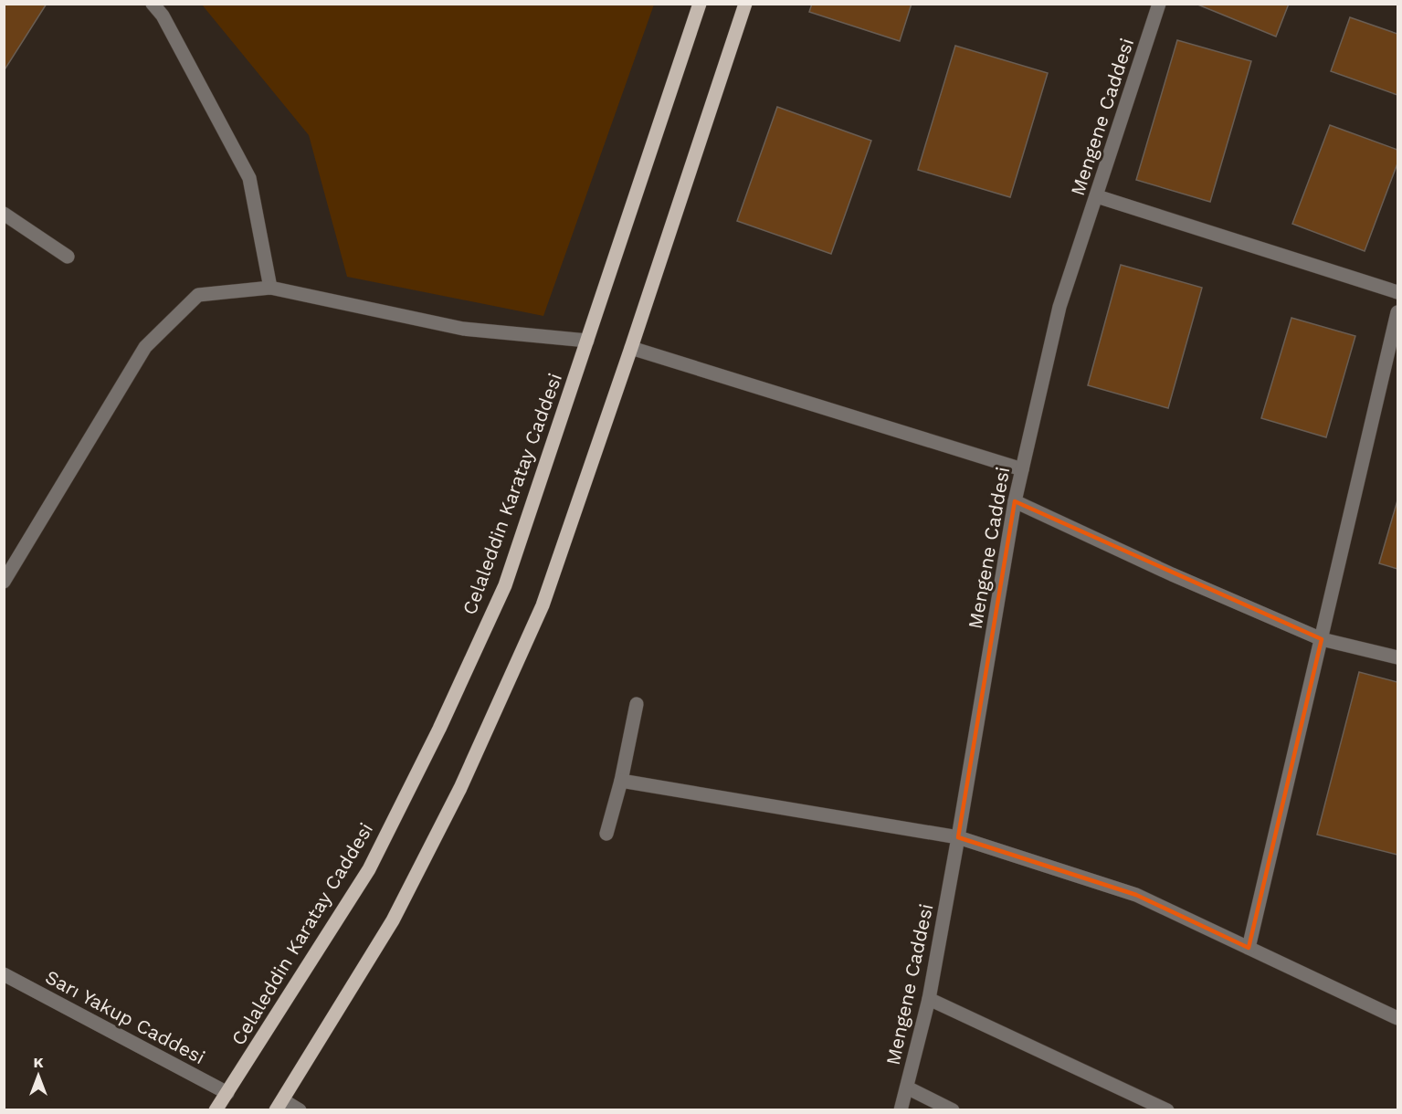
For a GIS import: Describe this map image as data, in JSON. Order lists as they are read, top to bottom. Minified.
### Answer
{"streets":{"main road":["Celaleddin Karatay Caddesi"],"street":["Mengene Caddesi","Sarı Yakup Caddesi"]},"crossings":[["Celaleddin Karatay Caddesi","Sarı Yakup Caddesi"]],"north":"top"}
